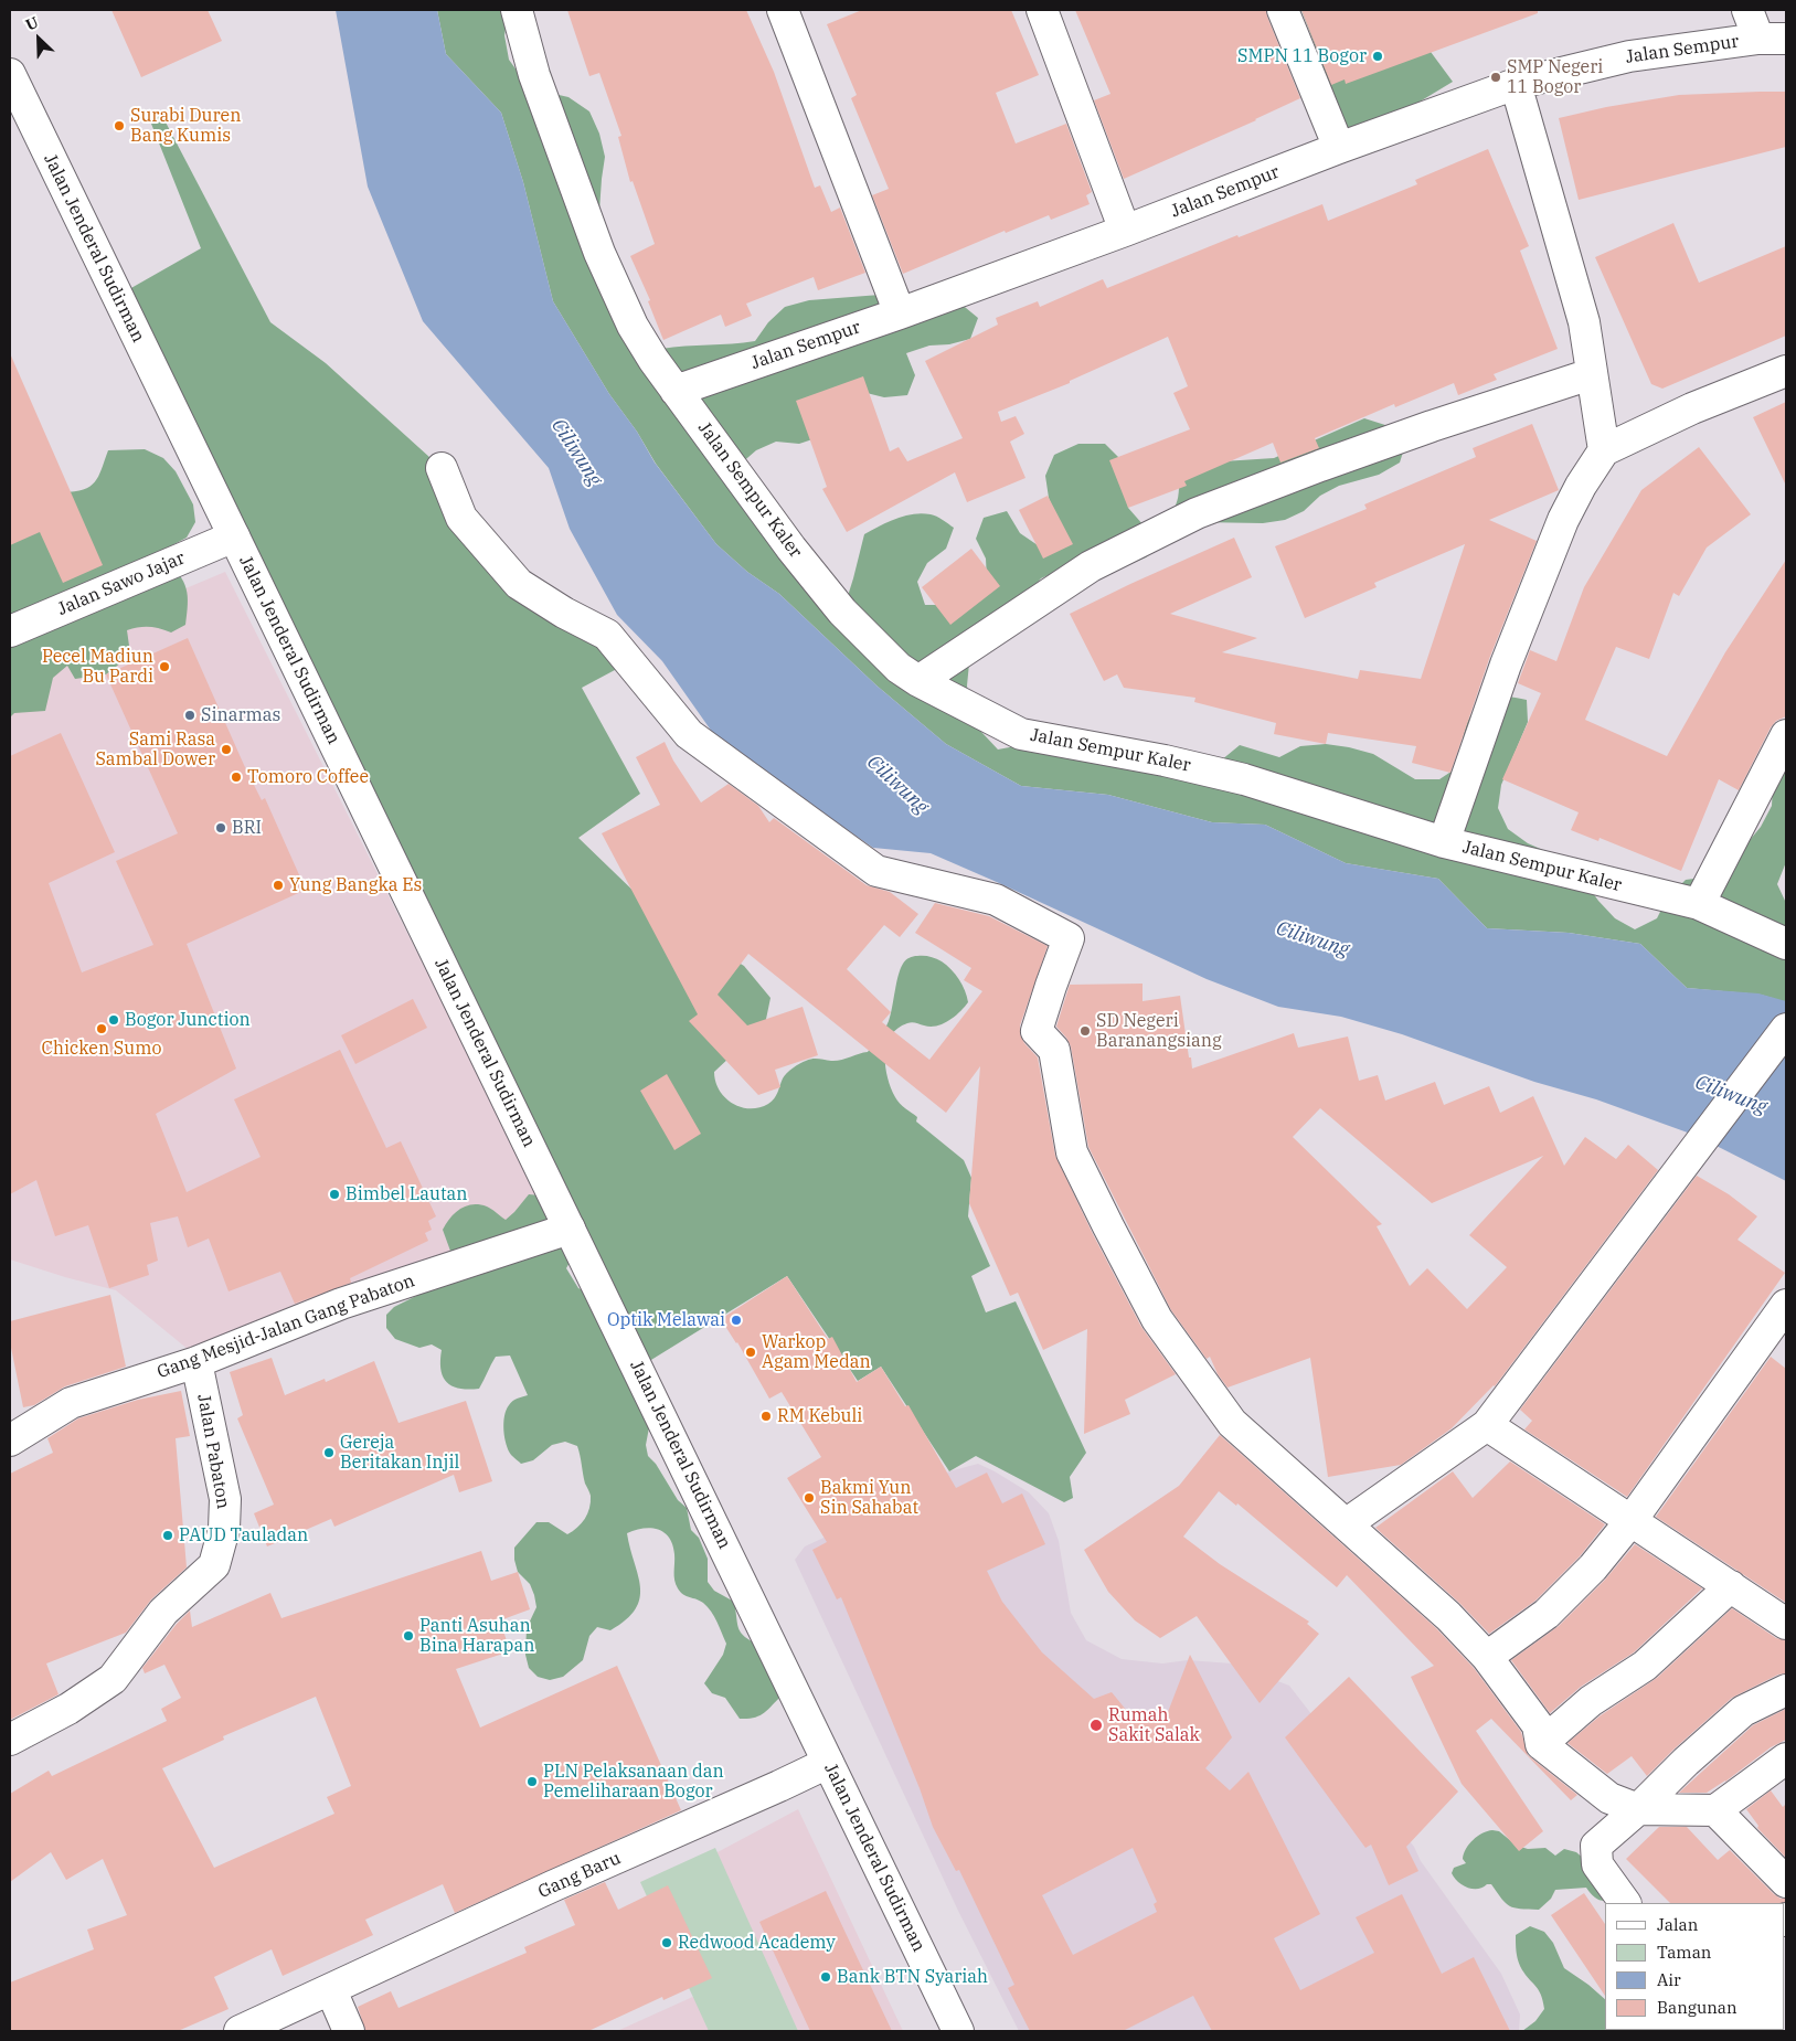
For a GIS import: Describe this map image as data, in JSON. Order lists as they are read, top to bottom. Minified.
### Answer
{"streets":{"street":["Jalan Sempur","Jalan Jenderal Sudirman","Jalan Sempur Kaler","Jalan Sawo Jajar","Gang Mesjid-Jalan Gang Pabaton","Jalan Pabaton","Gang Baru"]},"crossings":[["Jalan Sempur","Jalan Sempur Kaler"],["Jalan Jenderal Sudirman","Jalan Sawo Jajar"],["Jalan Jenderal Sudirman","Gang Mesjid-Jalan Gang Pabaton"],["Jalan Jenderal Sudirman","Gang Baru"],["Gang Mesjid-Jalan Gang Pabaton","Jalan Pabaton"]],"water":["Ciliwung"],"places":["SMPN 11 Bogor","SMP Negeri 11 Bogor","Surabi Duren Bang Kumis","Pecel Madiun Bu Pardi","Sinarmas","Sami Rasa Sambal Dower","Tomoro Coffee","BRI","Yung Bangka Es","Bogor Junction","Chicken Sumo","SD Negeri Baranangsiang","Bimbel Lautan","Optik Melawai","Warkop Agam Medan","RM Kebuli","Gereja Beritakan Injil","Bakmi Yun Sin Sahabat","PAUD Tauladan","Panti Asuhan Bina Harapan","Rumah Sakit Salak","PLN Pelaksanaan dan Pemeliharaan Bogor","Redwood Academy","Bank BTN Syariah"],"legend":["Jalan","Taman","Air","Bangunan"],"north":"top left"}
